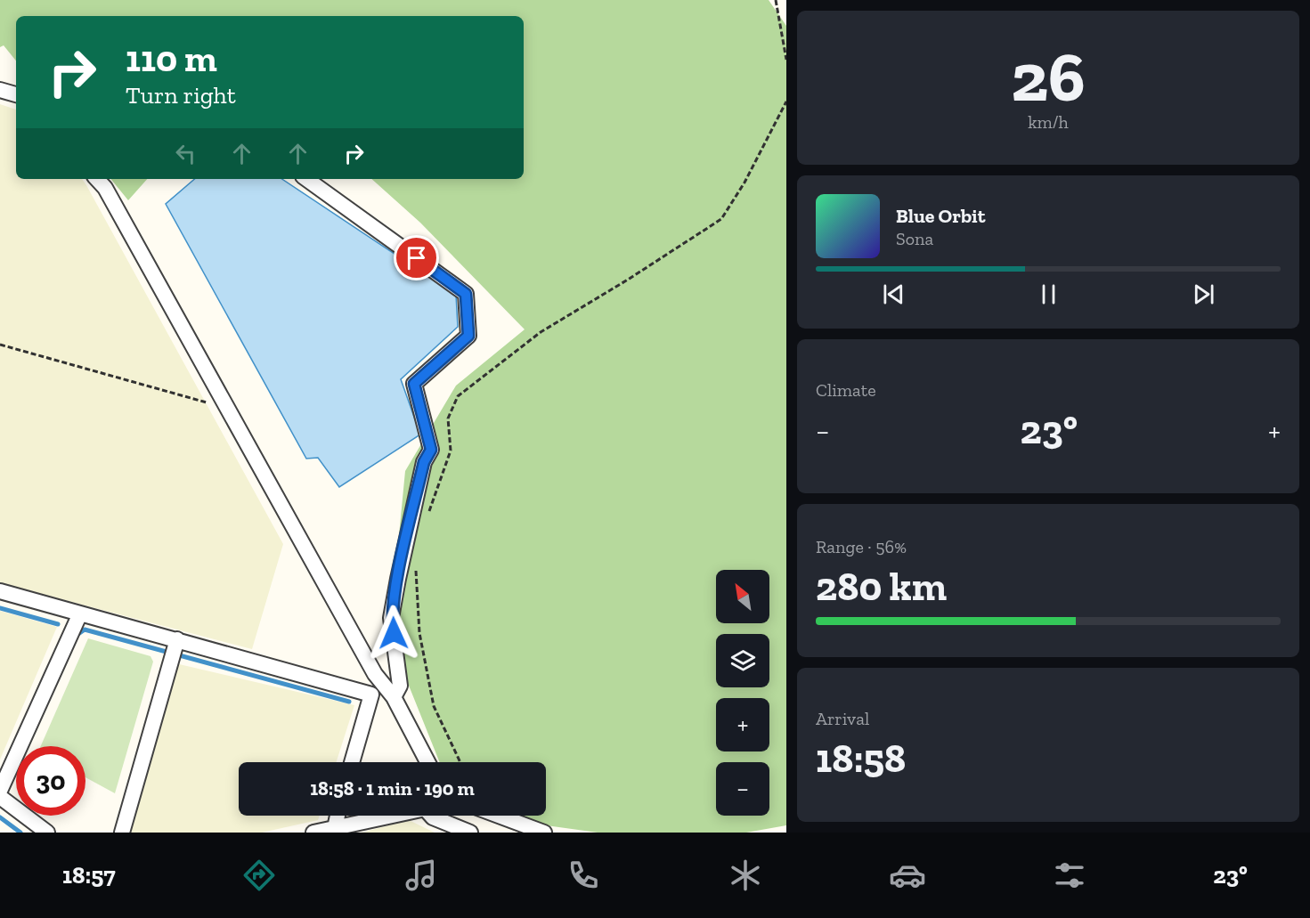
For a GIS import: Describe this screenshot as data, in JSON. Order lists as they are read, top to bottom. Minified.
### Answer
{"north":"top left","page":{"tile":[["26","km/h"],"Climate",["Range · 56%","280 km"],["Arrival","18:58"]],"turn":["110 m","Turn right"],"song":["Blue Orbit","Sona"],"heat":["−","23°","+"],"map_buttons":["+","−"],"limit":"30","trip":"18:58 · 1 min · 190 m","tabs":["18:57","23°"]}}
